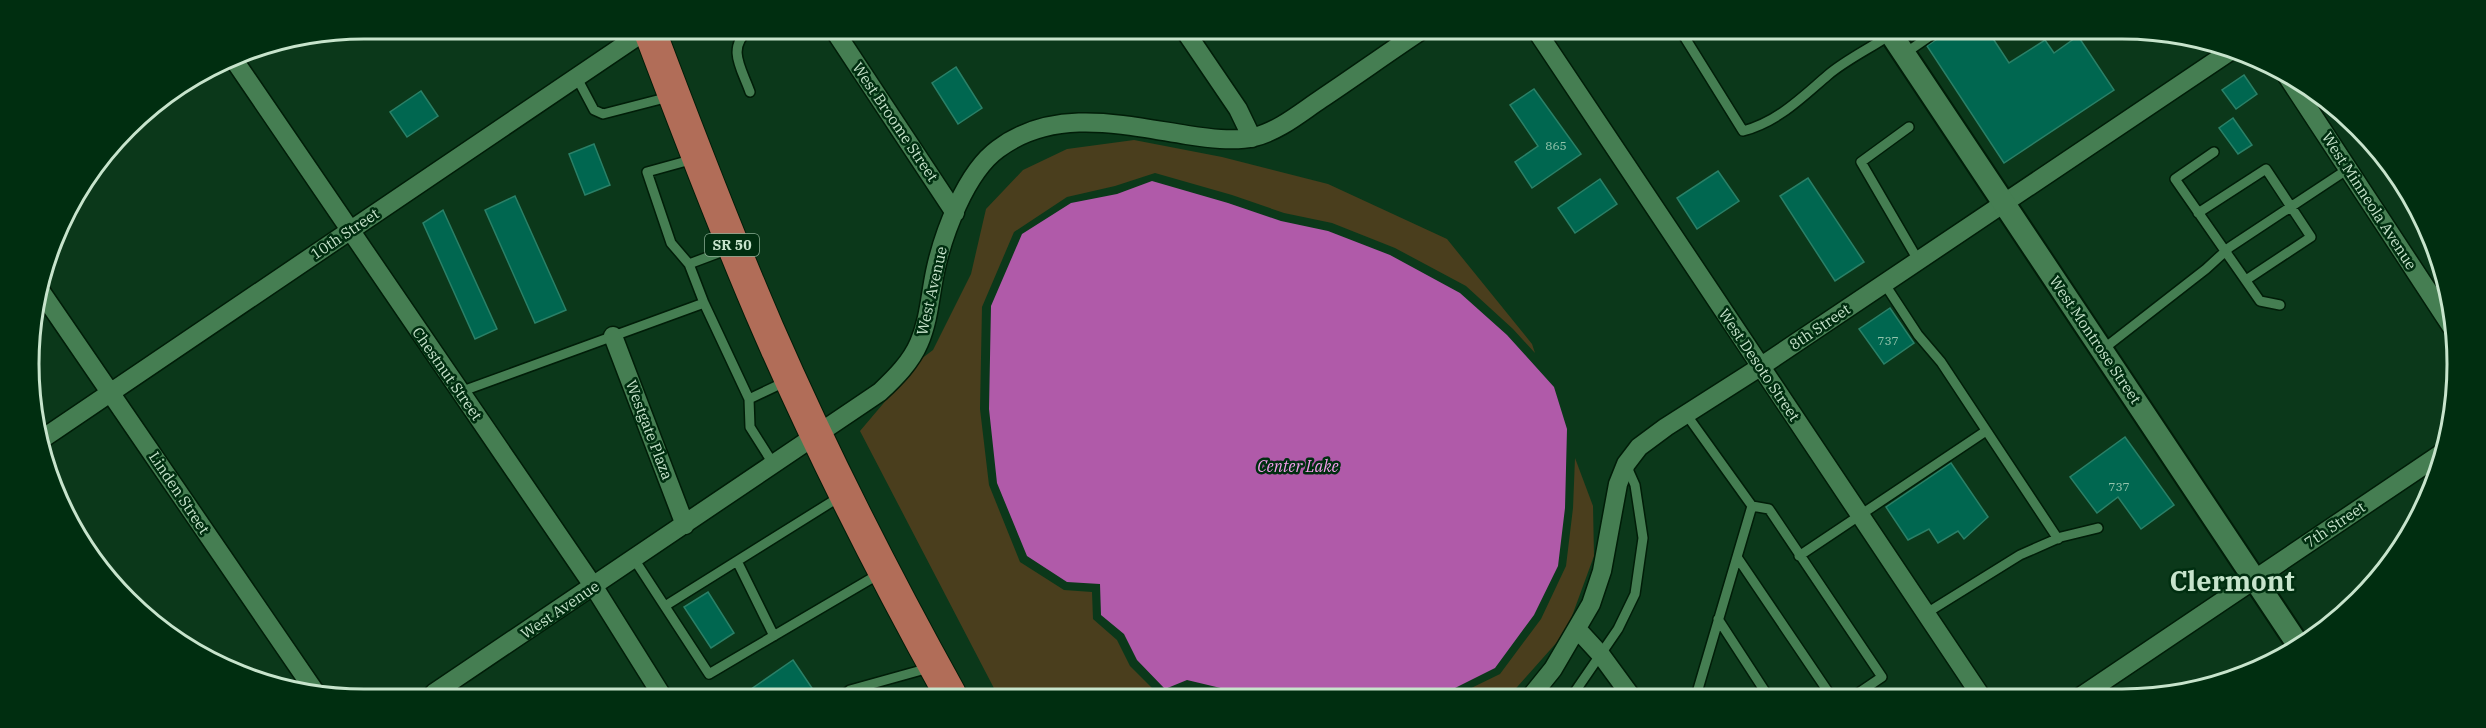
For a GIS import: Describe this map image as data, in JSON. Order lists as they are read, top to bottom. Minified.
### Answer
{"streets":{"highway":["SR 50"],"street":["West Broome Street","West Minneola Avenue","10th Street","West Avenue","8th Street","West Montrose Street","West Desoto Street","Chestnut Street","Westgate Plaza","Linden Street","7th Street"]},"crossings":[["West Broome Street","West Avenue"],["10th Street","Chestnut Street"],["10th Street","Linden Street"],["SR 50","West Avenue"],["West Avenue","Chestnut Street"],["West Avenue","Westgate Plaza"],["8th Street","West Montrose Street"],["8th Street","West Desoto Street"],["West Montrose Street","7th Street"]],"districts":["Clermont"],"water":["Center Lake"],"house_numbers":["865","737","737"]}
